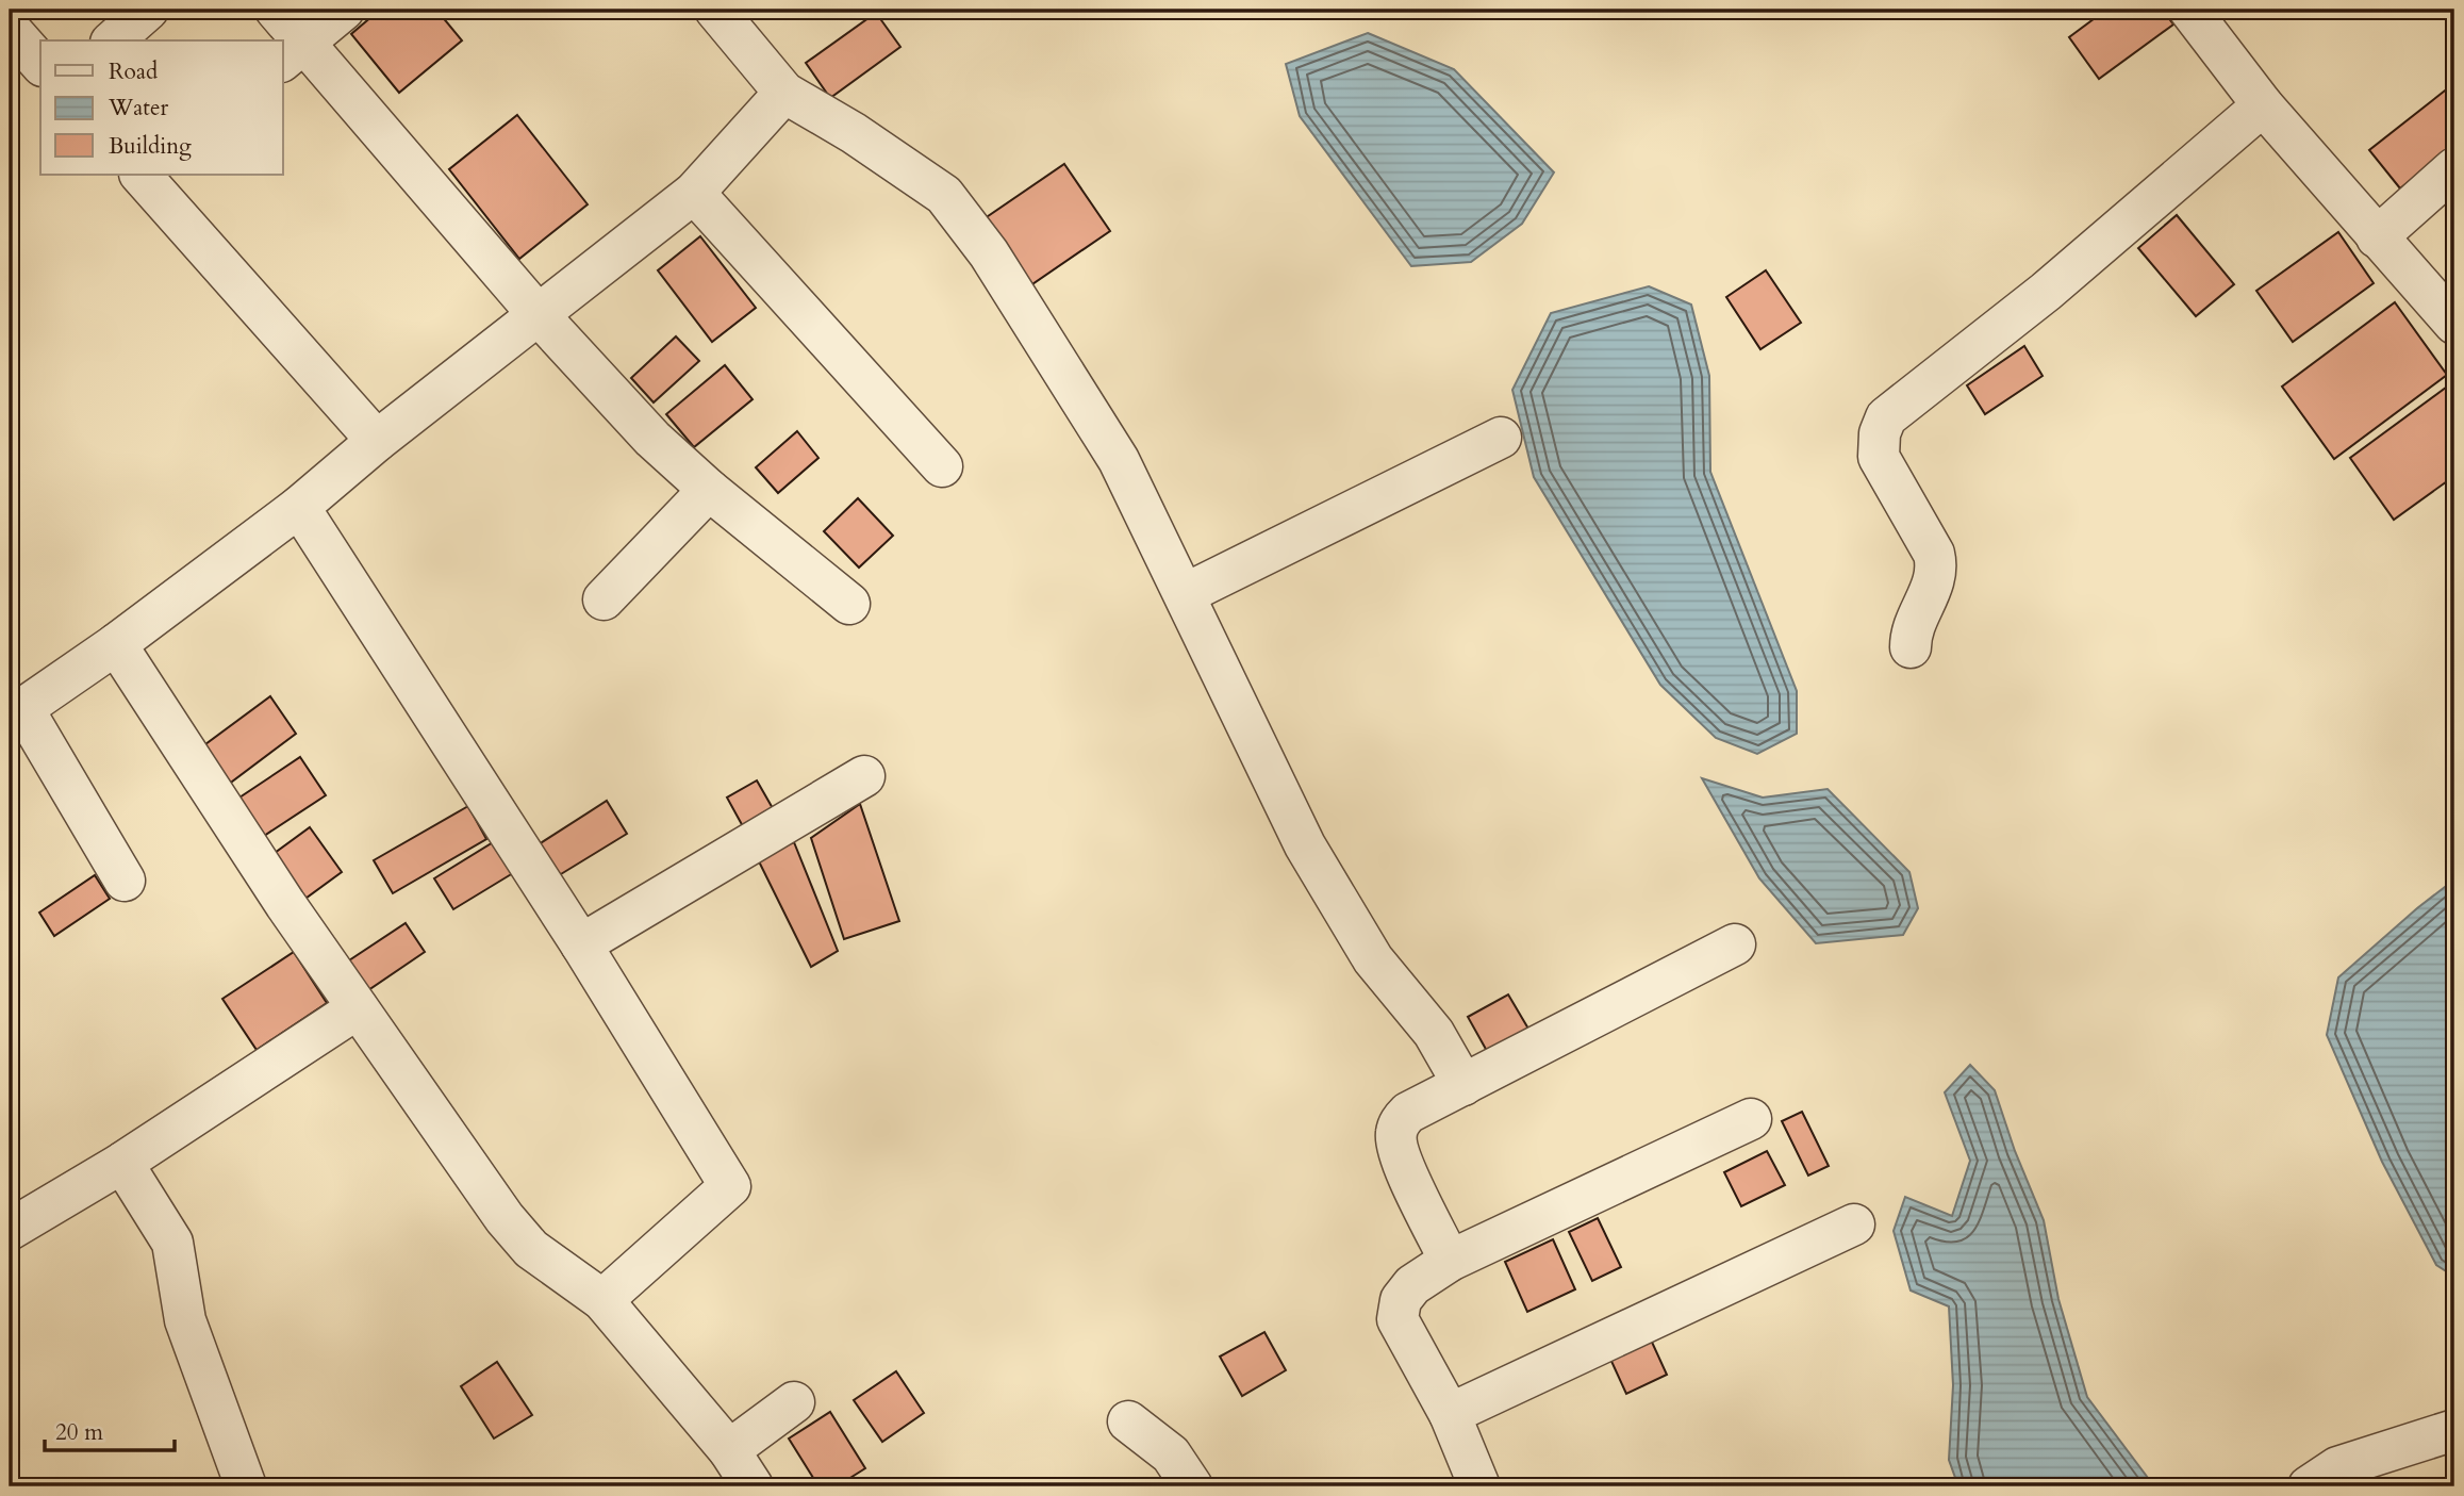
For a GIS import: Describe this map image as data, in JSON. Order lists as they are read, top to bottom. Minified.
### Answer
{"legend":["Road","Water","Building"],"scale_bar":"20 m"}
